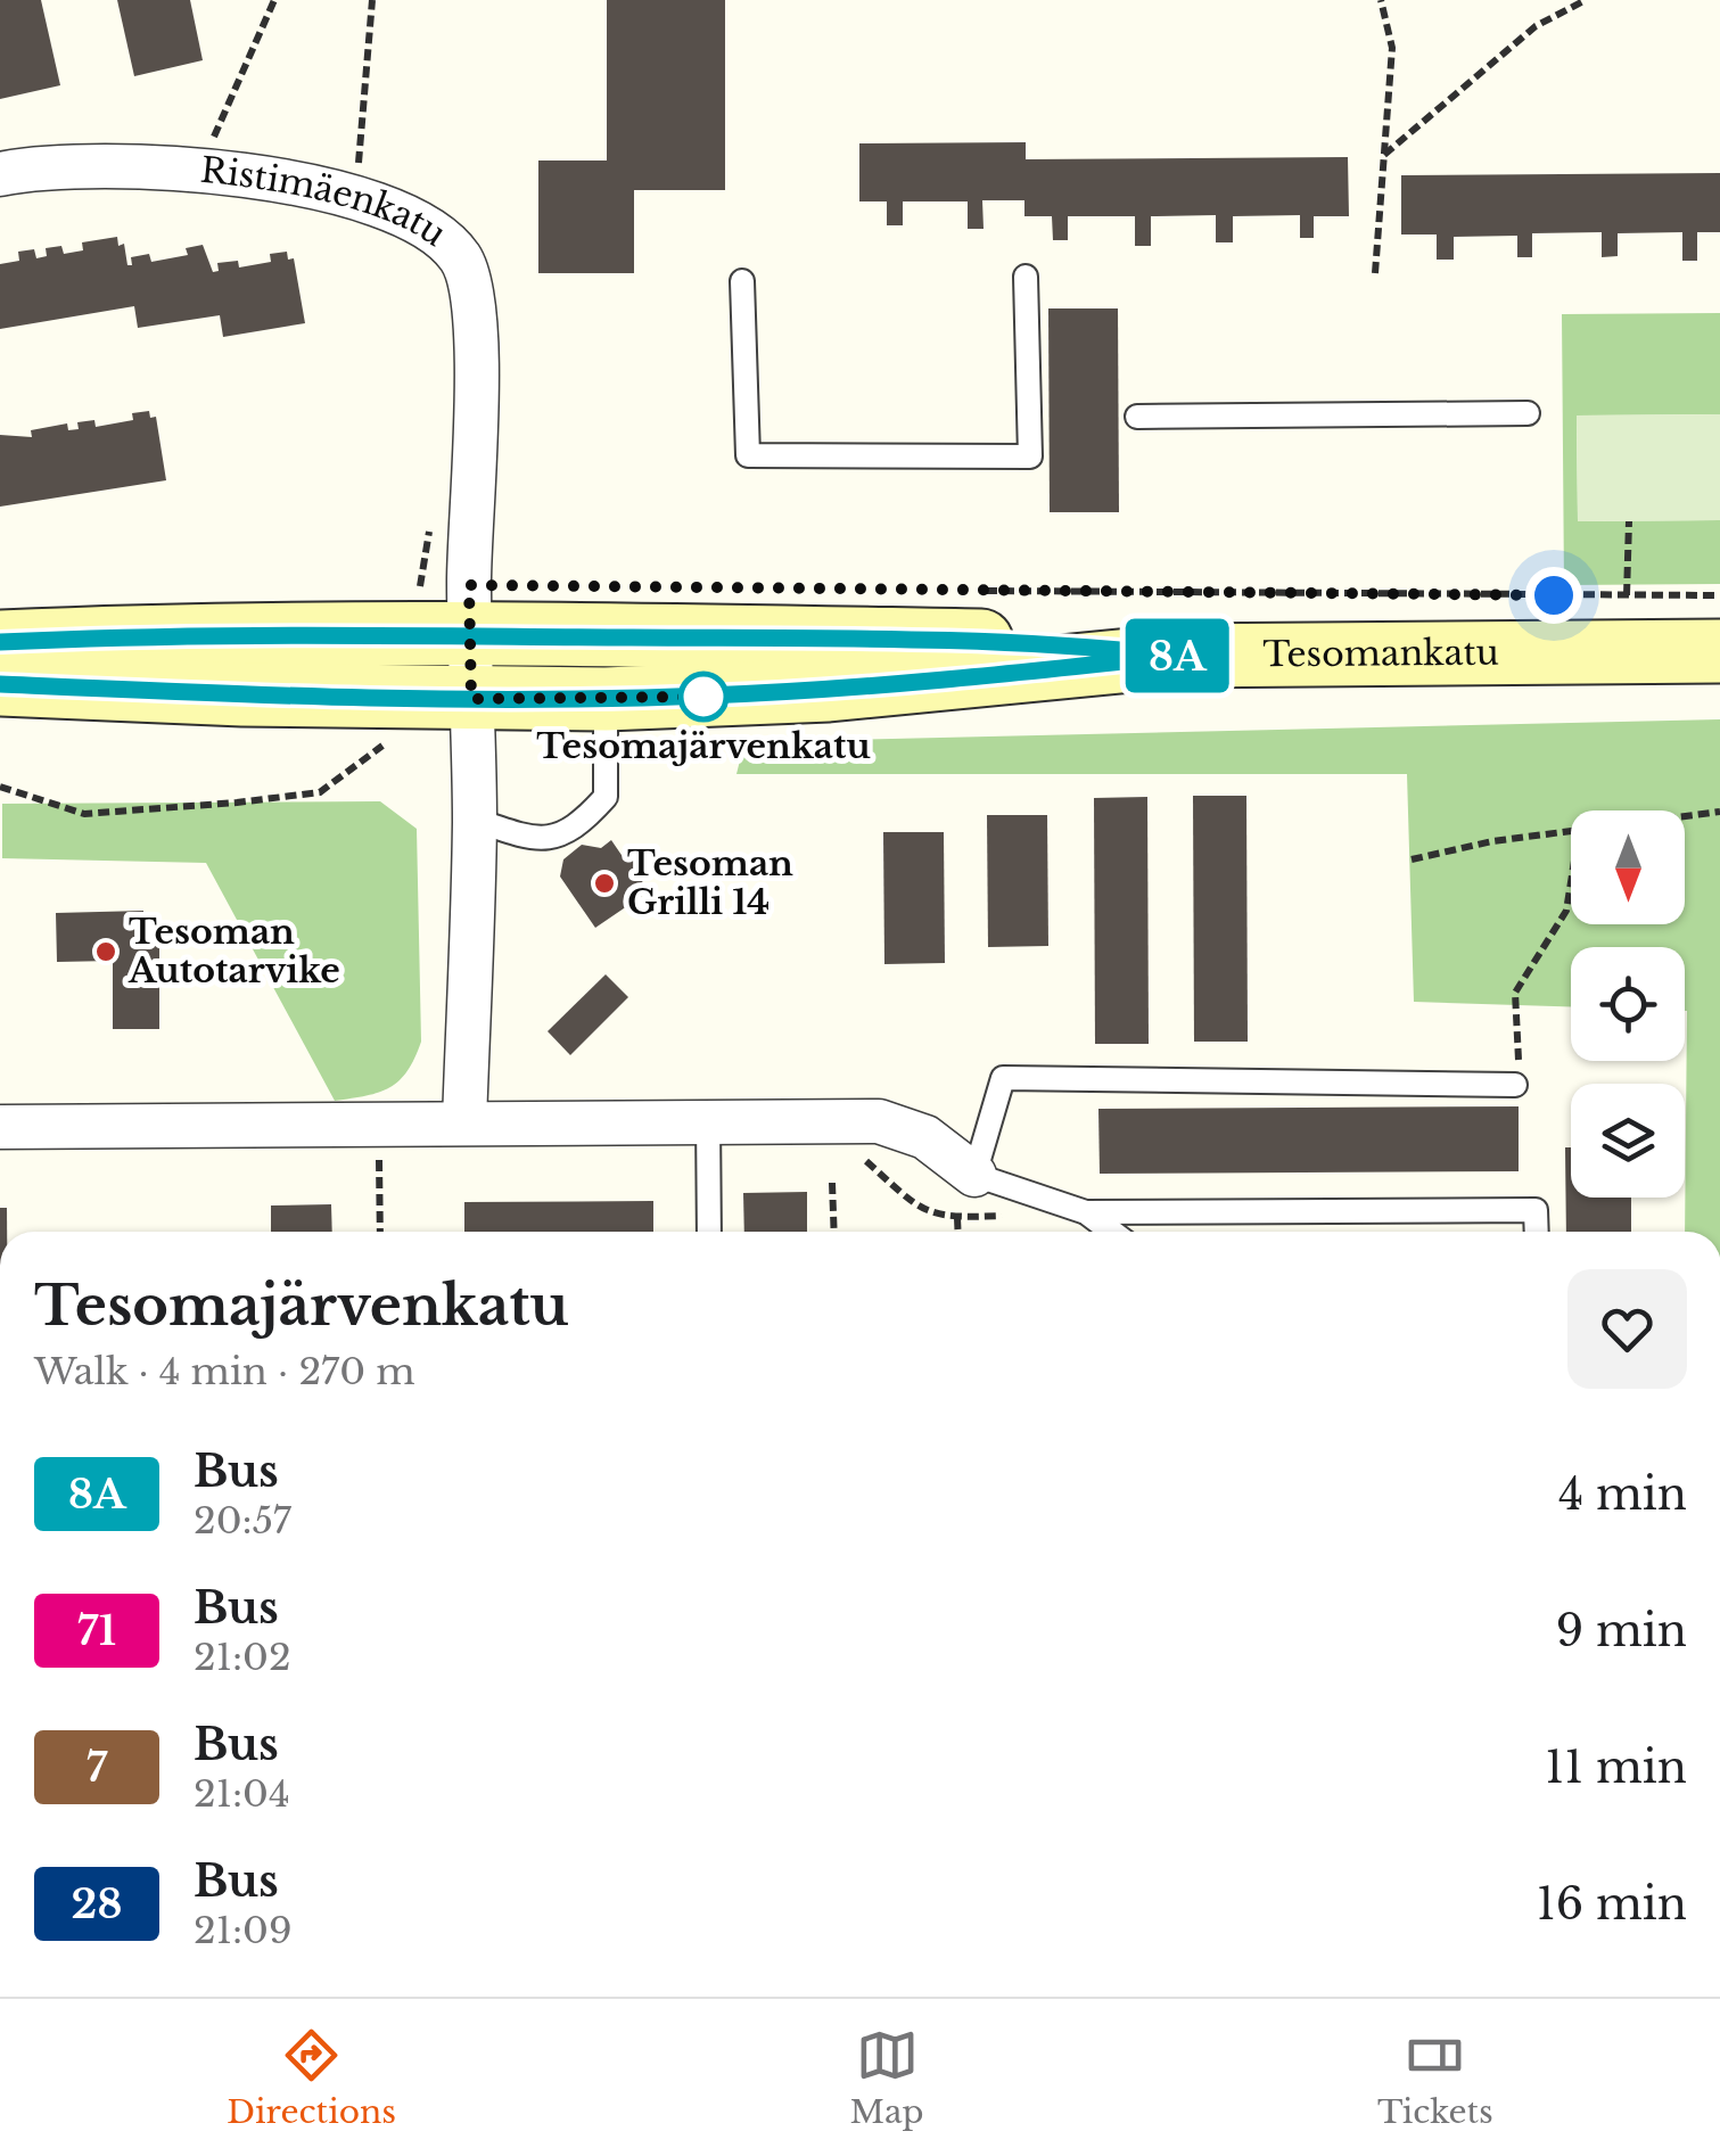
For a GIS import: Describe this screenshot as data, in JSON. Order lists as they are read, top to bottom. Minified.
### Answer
{"streets":{"main road":["Tesomankatu"],"street":["Ristimäenkatu"]},"crossings":[["Ristimäenkatu","Tesomankatu"]],"places":["Tesomajärvenkatu","Tesoman Grilli 14","Tesoman Autotarvike"],"lines":["bus line 8A"],"north":"bottom","page":{"on_map":"8A","heading":["Tesomajärvenkatu","Walk · 4 min · 270 m"],"list":[{"mark":"8A","name":"Bus","note":"20:57","value":"4 min"},{"mark":"71","name":"Bus","note":"21:02","value":"9 min"},{"mark":"7","name":"Bus","note":"21:04","value":"11 min"},{"mark":"28","name":"Bus","note":"21:09","value":"16 min"}],"tabs":["Directions","Map","Tickets"]}}
